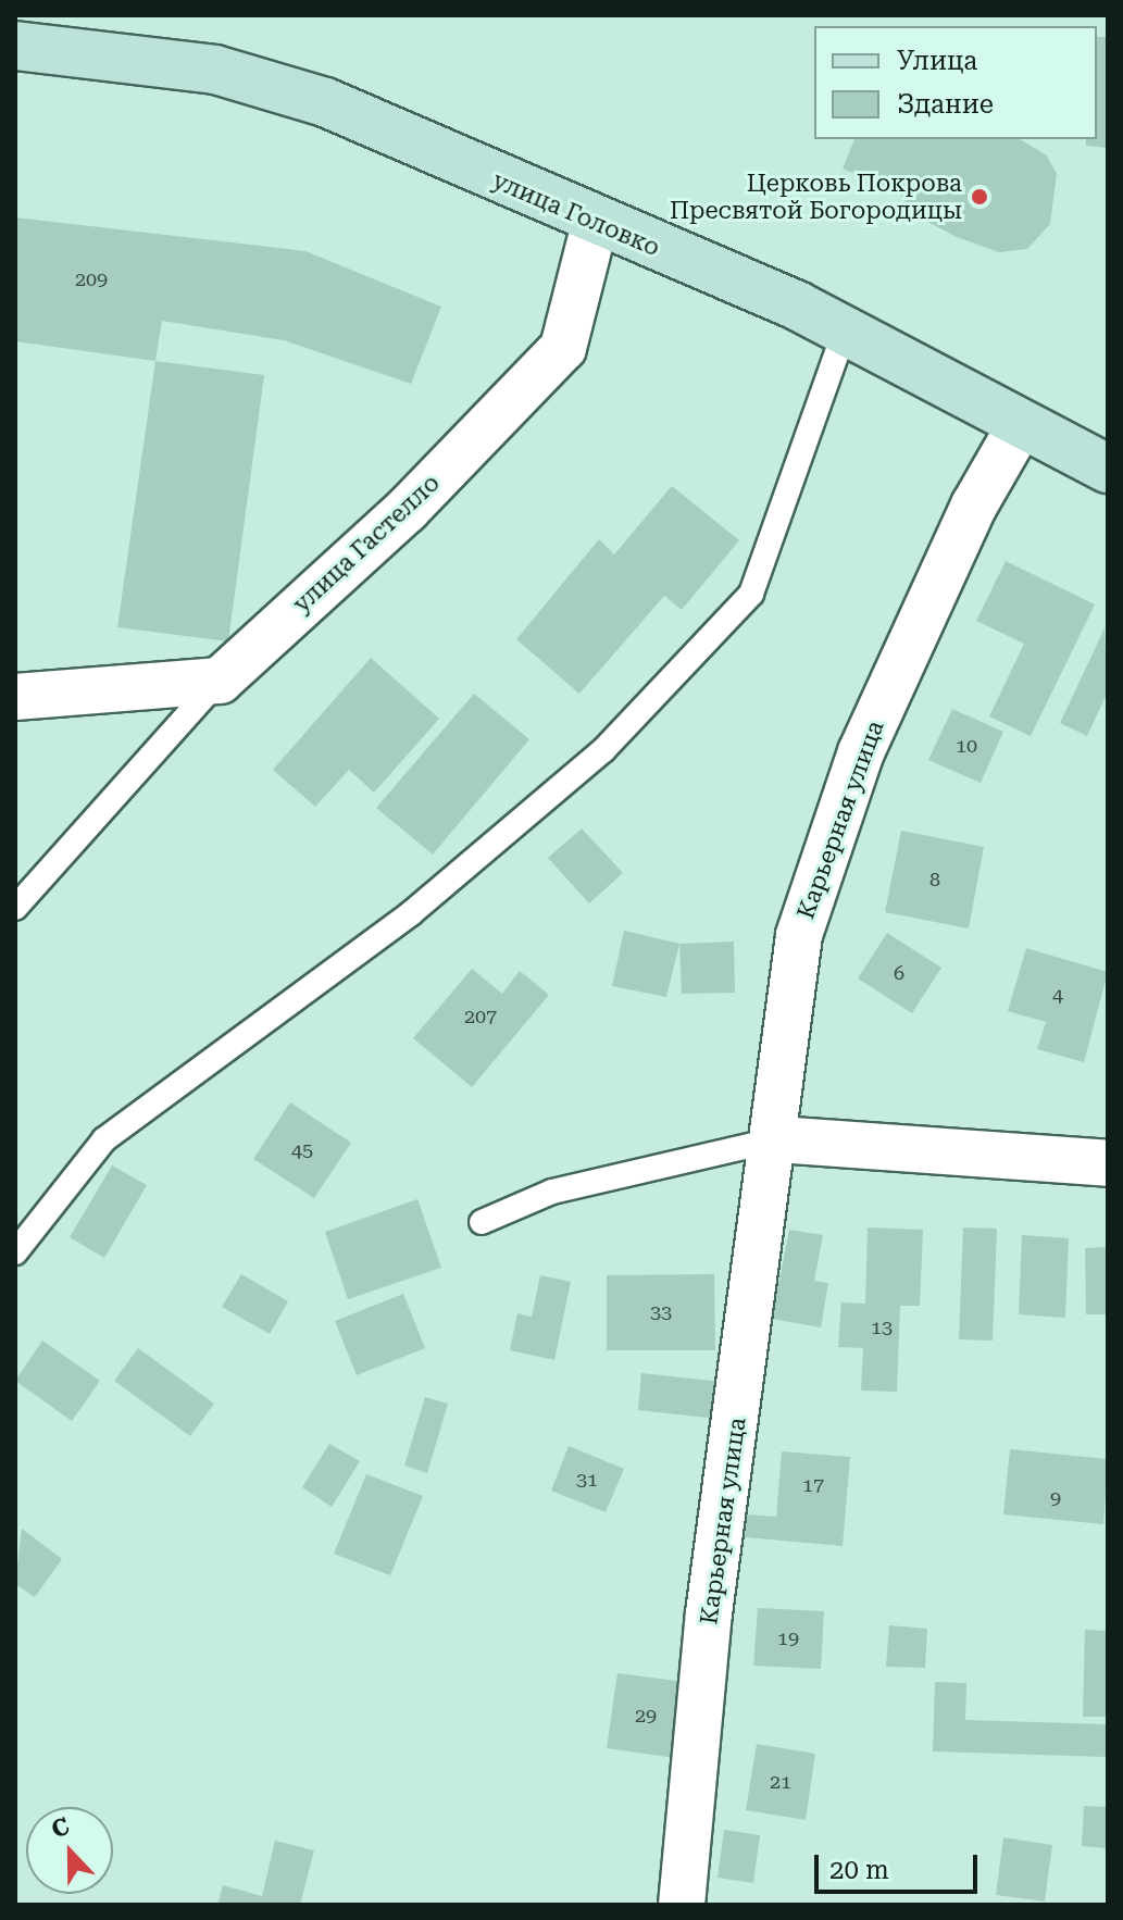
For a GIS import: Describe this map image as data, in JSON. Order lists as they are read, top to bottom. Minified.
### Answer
{"streets":{"main road":["улица Головко"],"street":["улица Гастелло","Карьерная улица"]},"crossings":[["улица Головко","улица Гастелло"],["улица Головко","Карьерная улица"]],"places":["Церковь Покрова Пресвятой Богородицы"],"house_numbers":["209","10","8","6","4","207","45","33","13","31","17","9","19","29","21"],"legend":["Улица","Здание"],"scale_bar":"20 m","north":"top"}
